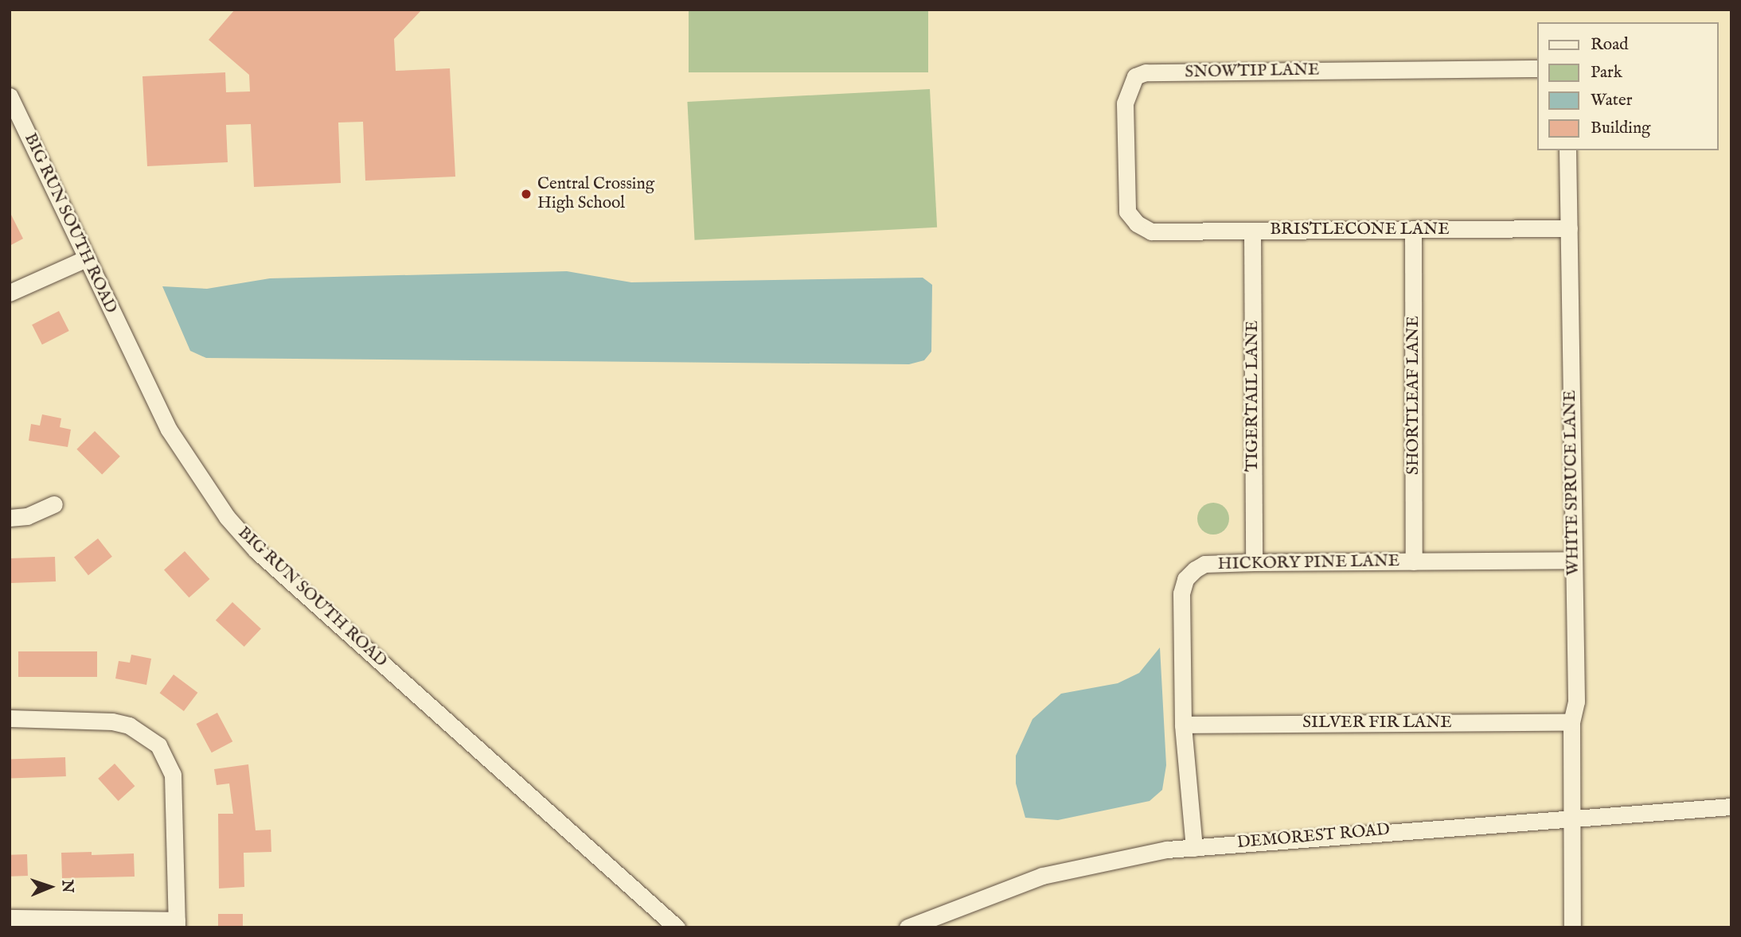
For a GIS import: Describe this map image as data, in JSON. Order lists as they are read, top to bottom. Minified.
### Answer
{"streets":{"street":["SNOWTIP LANE","BIG RUN SOUTH ROAD","BRISTLECONE LANE","SHORTLEAF LANE","TIGERTAIL LANE","WHITE SPRUCE LANE","HICKORY PINE LANE","SILVER FIR LANE","DEMOREST ROAD"]},"crossings":[["SNOWTIP LANE","BRISTLECONE LANE"],["BRISTLECONE LANE","SHORTLEAF LANE"],["BRISTLECONE LANE","TIGERTAIL LANE"],["BRISTLECONE LANE","WHITE SPRUCE LANE"],["SHORTLEAF LANE","HICKORY PINE LANE"],["TIGERTAIL LANE","HICKORY PINE LANE"],["WHITE SPRUCE LANE","HICKORY PINE LANE"],["WHITE SPRUCE LANE","SILVER FIR LANE"],["WHITE SPRUCE LANE","DEMOREST ROAD"],["HICKORY PINE LANE","SILVER FIR LANE"],["HICKORY PINE LANE","DEMOREST ROAD"]],"places":["Central Crossing High School"],"legend":["Road","Park","Water","Building"],"north":"right"}
